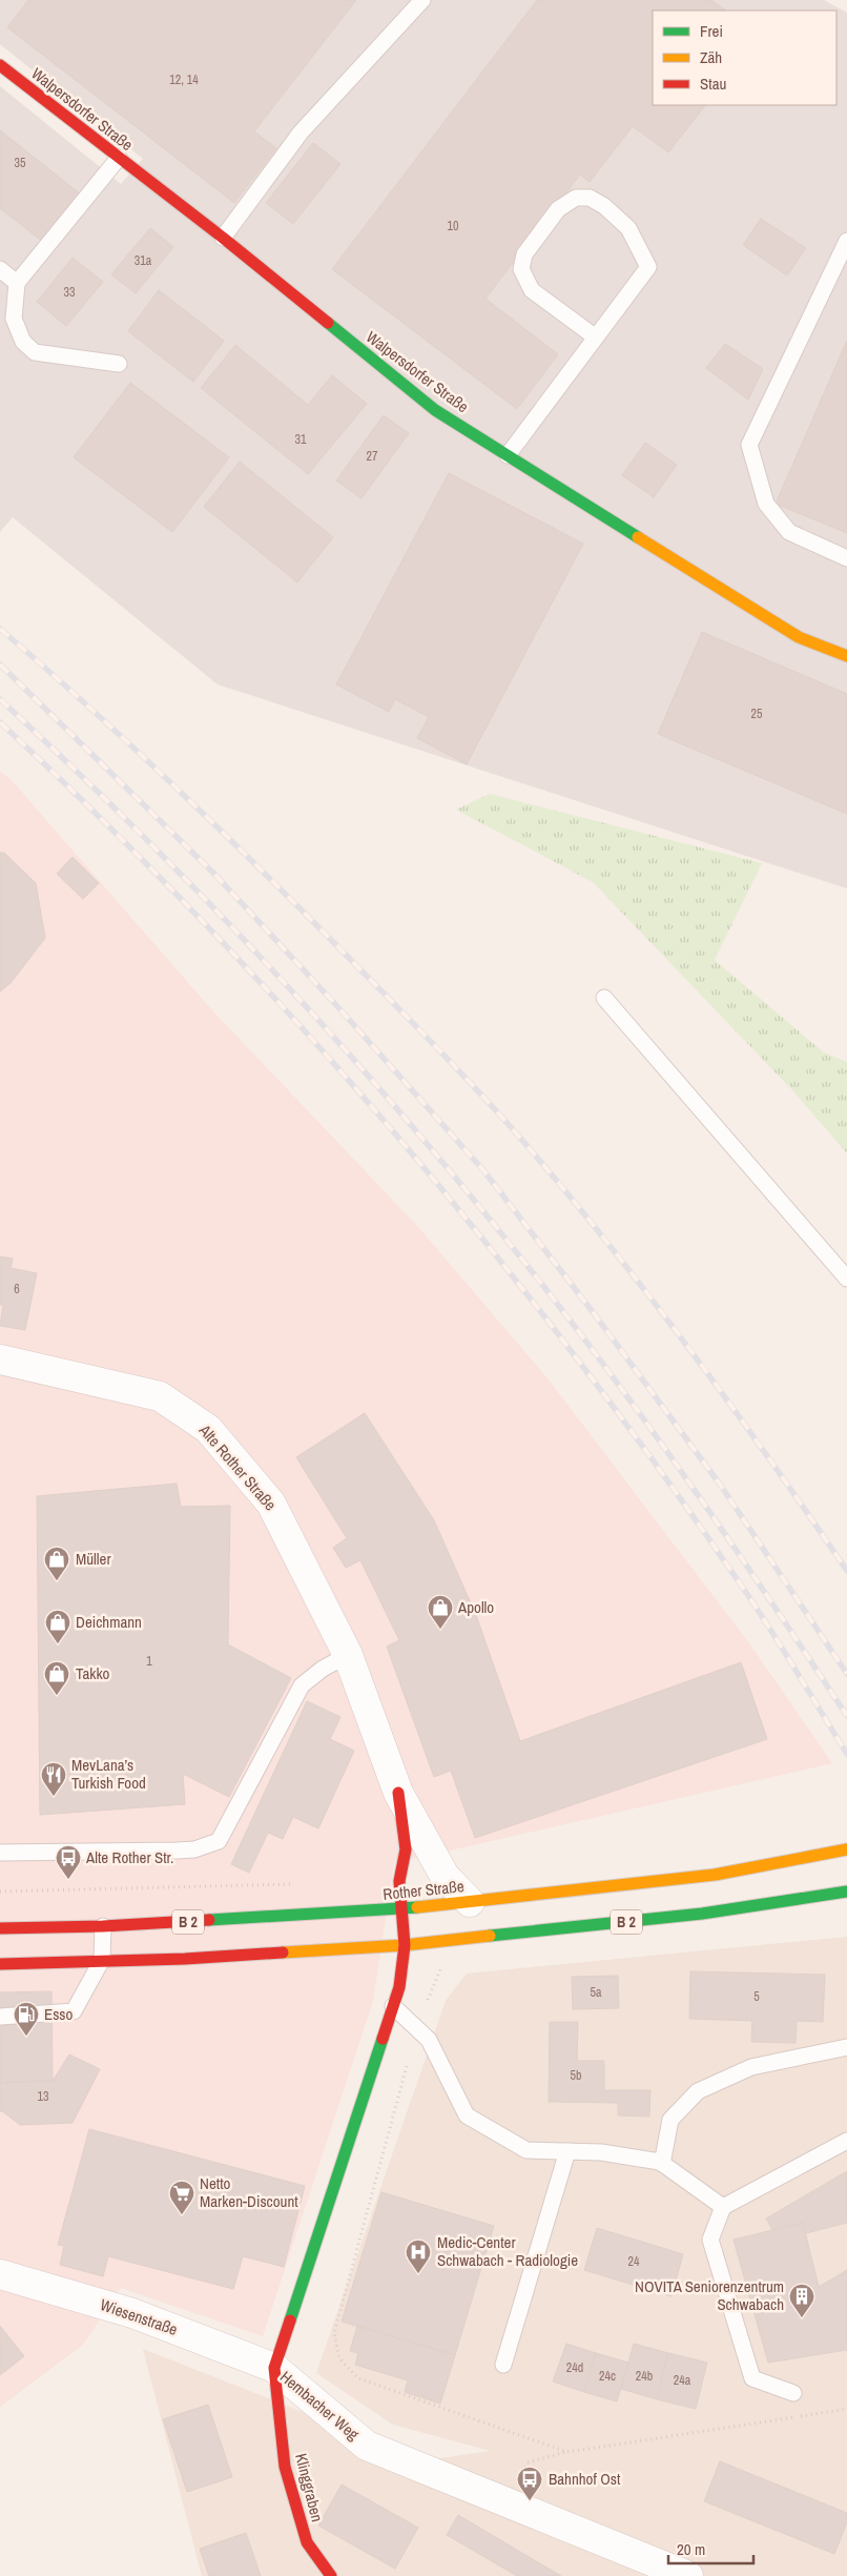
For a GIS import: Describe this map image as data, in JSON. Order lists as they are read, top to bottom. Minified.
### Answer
{"streets":{"street":["Walpersdorfer Straße","Alte Rother Straße","Rother Straße","B 2","Wiesenstraße","Hembacher Weg","Klinggraben"]},"crossings":[["Alte Rother Straße","Rother Straße"],["Alte Rother Straße","Hembacher Weg"],["Rother Straße","Hembacher Weg"],["B 2","Hembacher Weg"],["Wiesenstraße","Hembacher Weg"],["Wiesenstraße","Klinggraben"],["Hembacher Weg","Klinggraben"]],"places":{"shop":["Müller","Apollo","Deichmann","Takko"],"restaurant":["MevLana’s Turkish Food"],"bus stop":["Alte Rother Str.","Bahnhof Ost"],"fuel station":["Esso"],"supermarket":["Netto Marken-Discount"],"hospital":["Medic-Center Schwabach - Radiologie"],"building":["NOVITA Seniorenzentrum Schwabach"]},"house_numbers":["12, 14","35","10","31a","33","31","27","25","6","1","5a","5","5b","13","24","24d","24c","24b","24a"],"legend":["Frei","Zäh","Stau"],"scale_bar":"20 m"}
